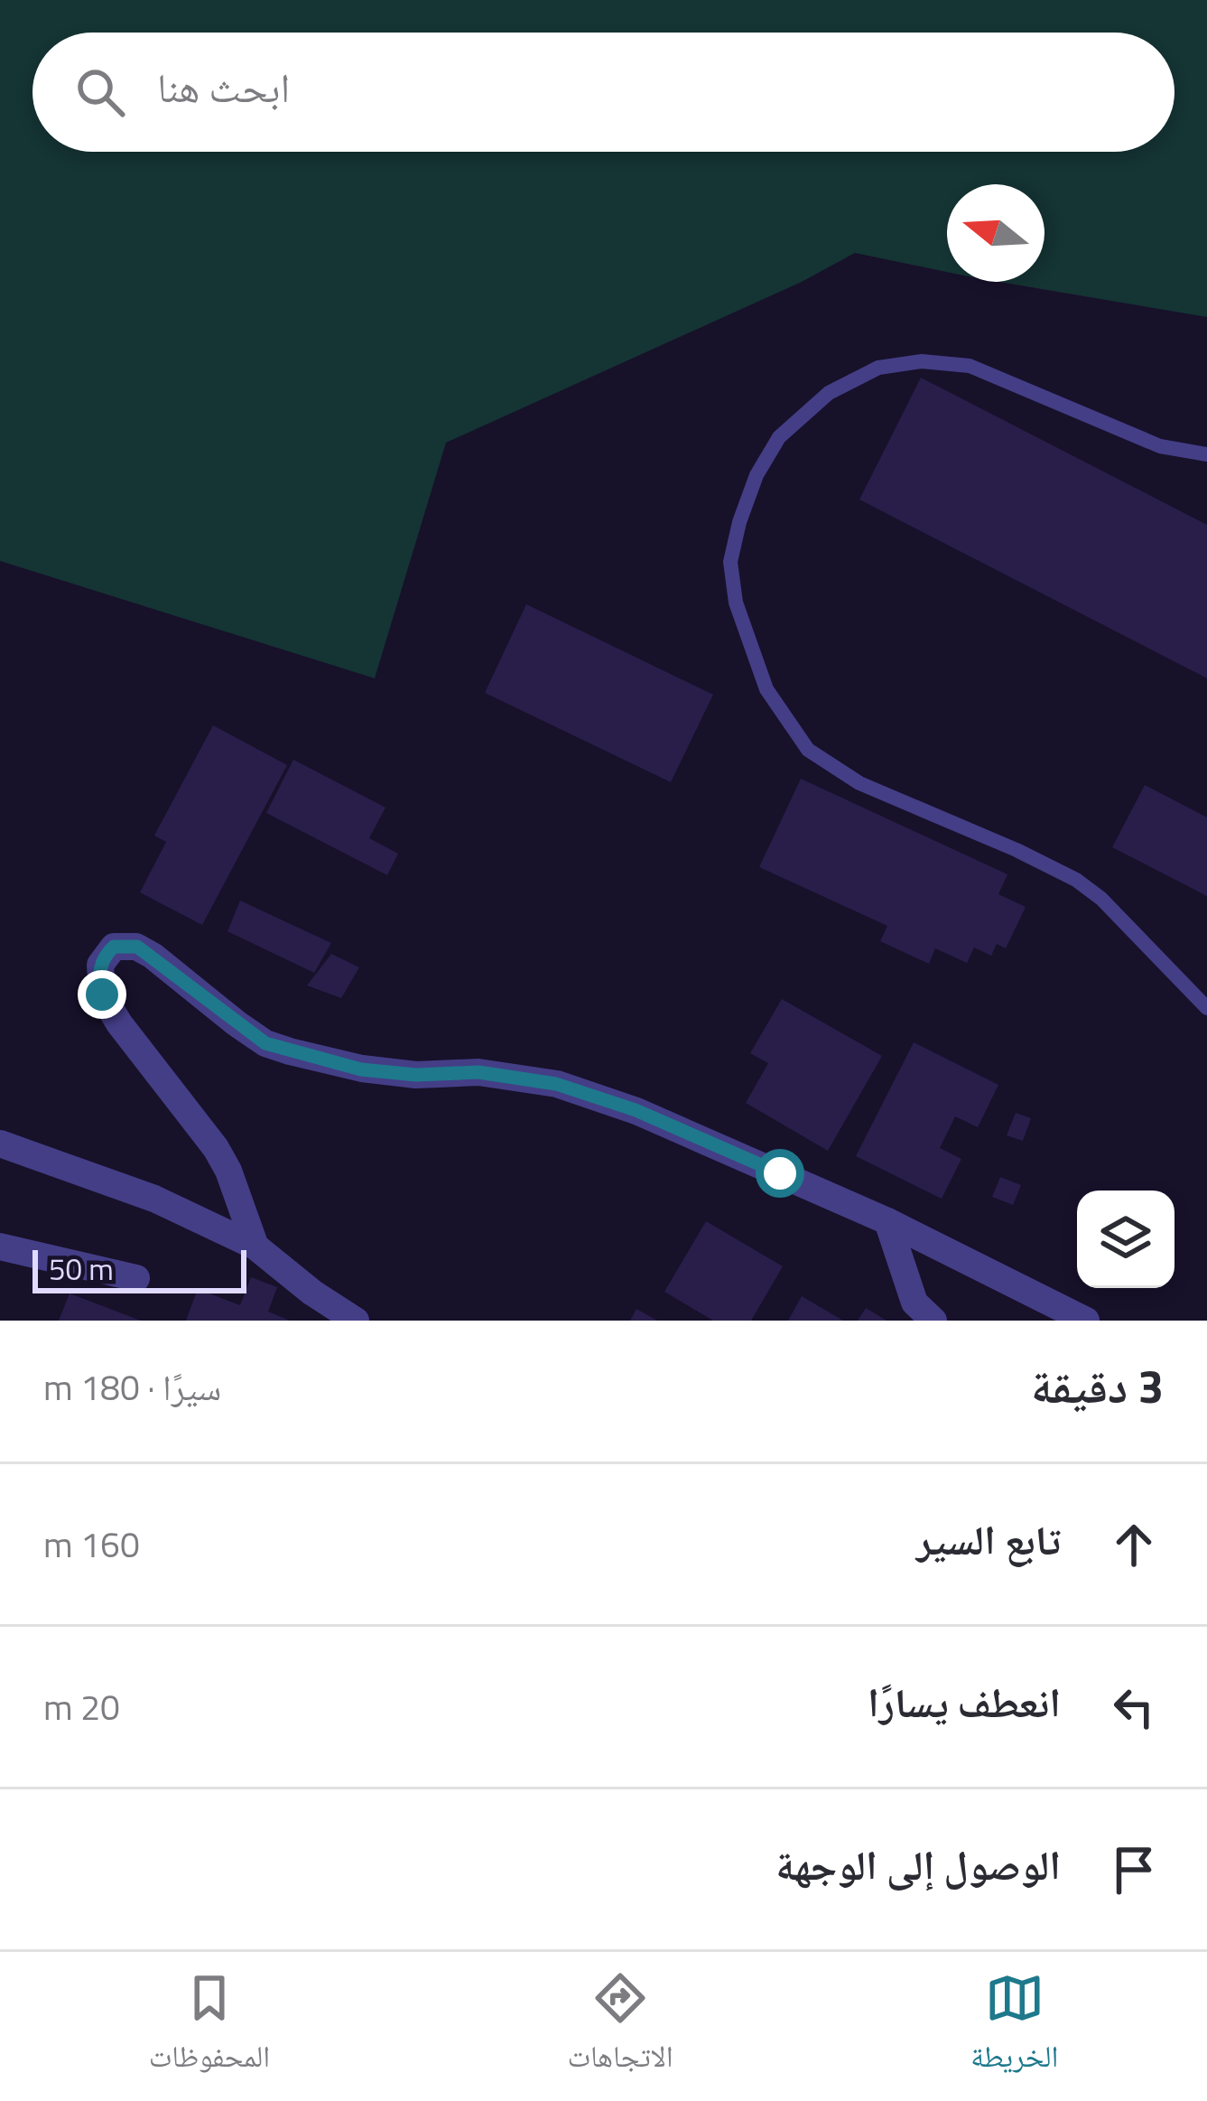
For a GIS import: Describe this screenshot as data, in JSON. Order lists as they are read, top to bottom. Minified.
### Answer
{"scale_bar":"50 m","north":"left","page":{"search":"ابحث هنا","scale":"50 m","heading":["3 دقيقة","سيرًا · 180 m"],"list":[["تابع السير","160 m"],["انعطف يسارًا","20 m"],"الوصول إلى الوجهة"],"nav":["الخريطة","الاتجاهات","المحفوظات"]}}
